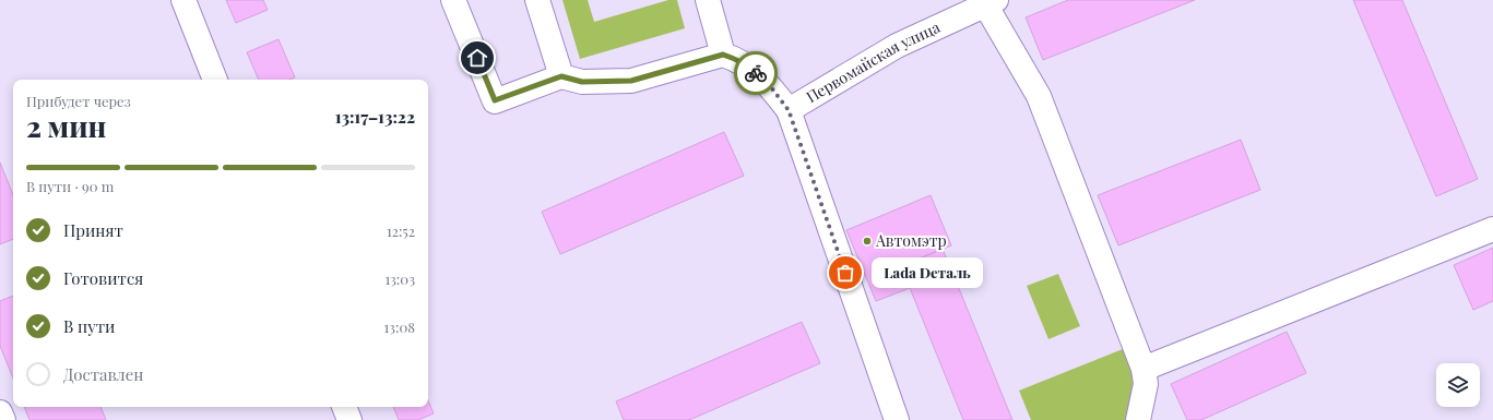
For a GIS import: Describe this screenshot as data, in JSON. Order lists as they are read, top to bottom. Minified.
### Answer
{"streets":{"street":["Первомайская улица"]},"places":["Автомэтр","Lada Dеталь"],"page":{"heading":["2 мин","Прибудет через","13:17–13:22"],"bar":"В пути · 90 m","list":[["Принят","12:52"],["Готовится","13:03"],["В пути","13:08"],"Доставлен"],"bubble":"Lada Dеталь"}}
